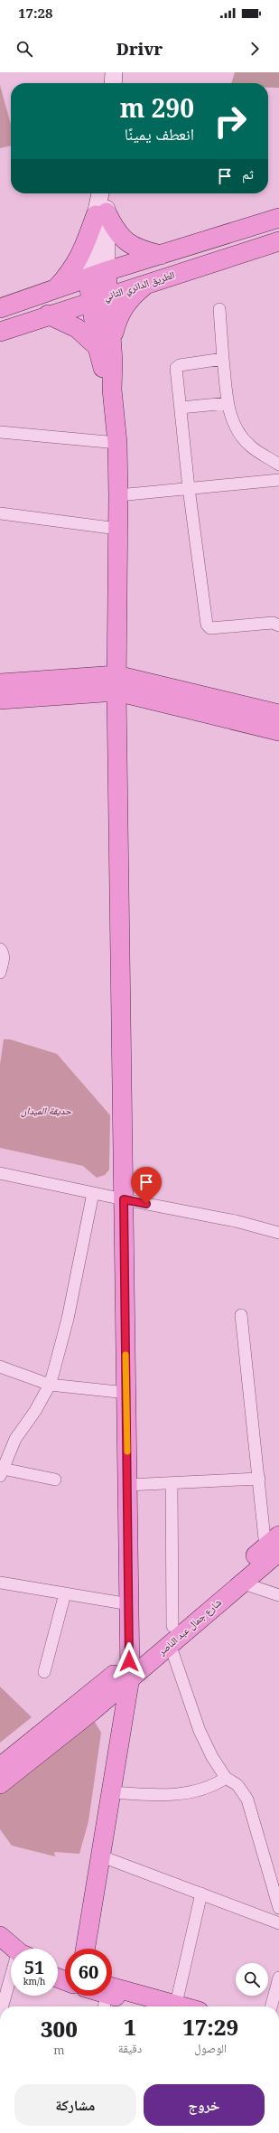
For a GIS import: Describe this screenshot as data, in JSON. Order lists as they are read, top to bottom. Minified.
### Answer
{"streets":{"main road":["الطريق الدائري الثاني","شارع جمال عبد الناصر"]},"parks":["حديقة الميدان"],"page":{"status":"17:28","header":"Drivr","turn":["290 m","انعطف يمينًا"],"then":"ثم","speed":"51 km/h","limit":"60","eta":["17:29","الوصول","1","دقيقة","300","m"],"buttons":["خروج","مشاركة"]}}
